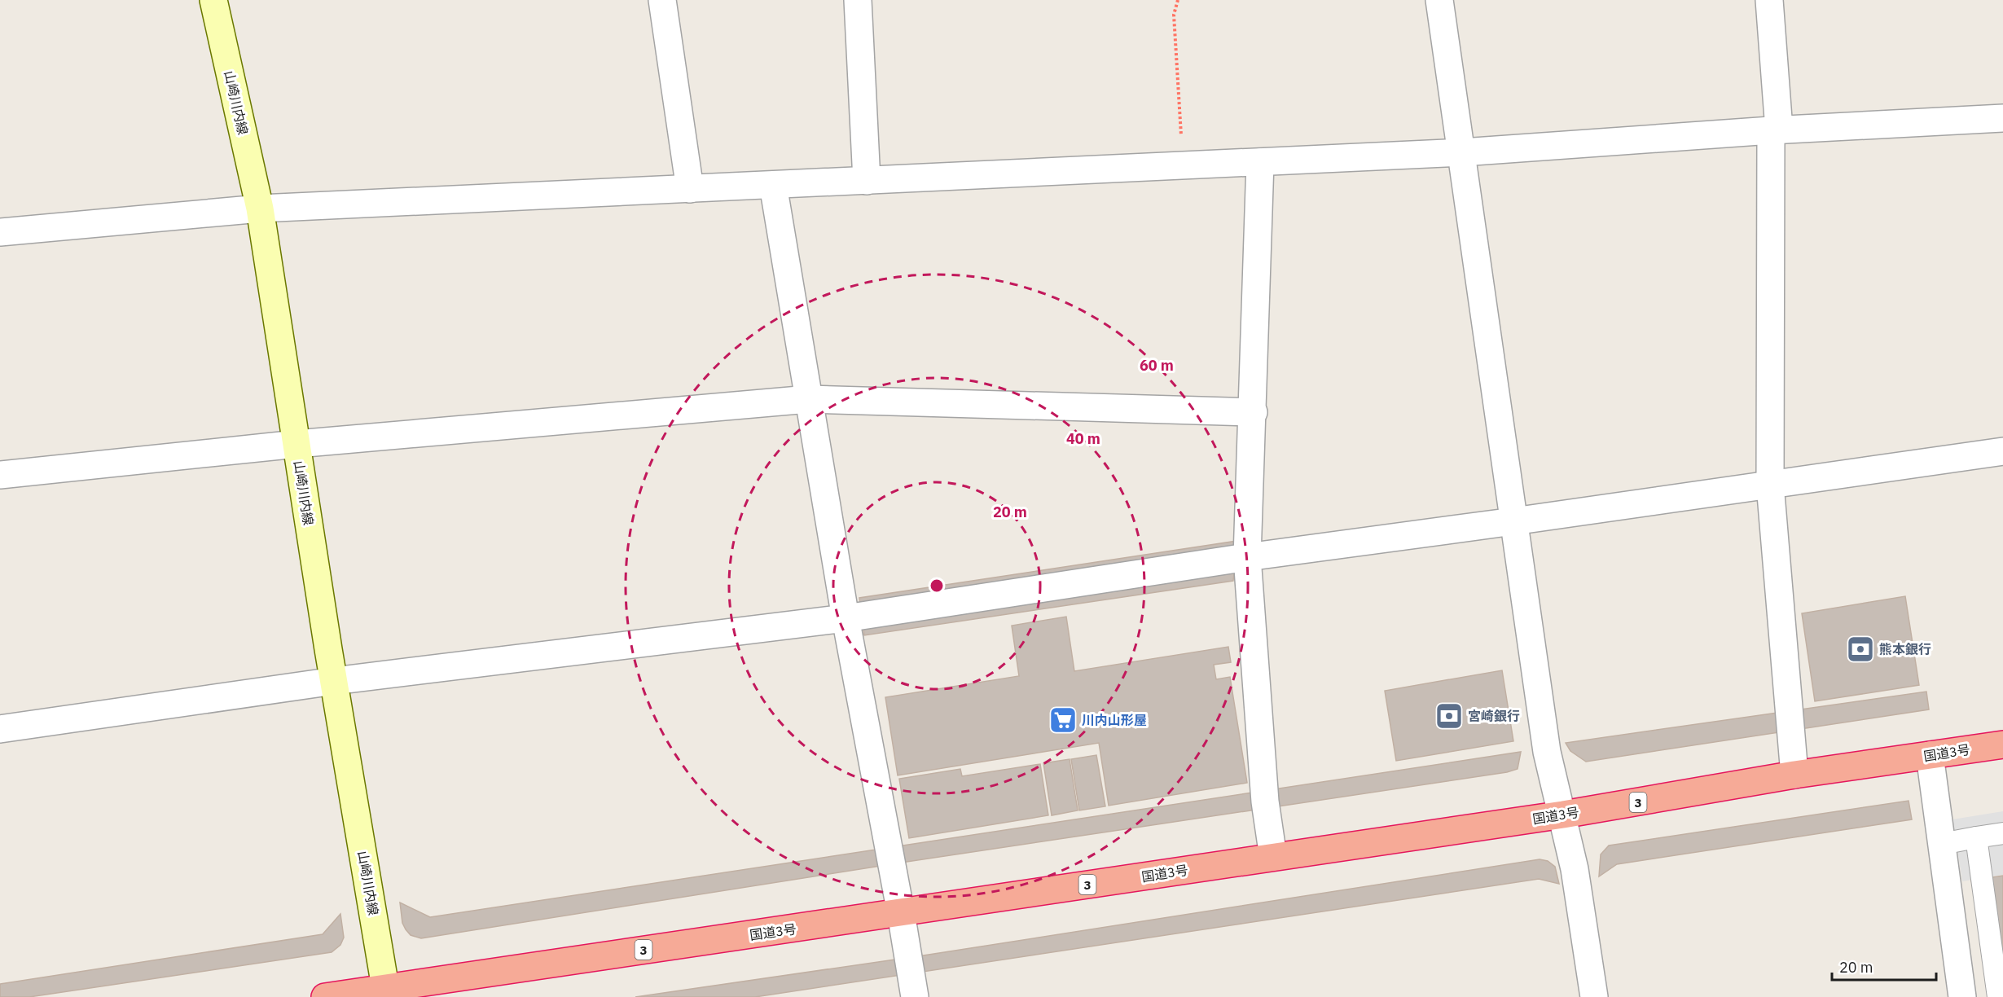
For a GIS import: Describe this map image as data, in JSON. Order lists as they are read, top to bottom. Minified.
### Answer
{"streets":{"highway":["国道3号","3"],"main road":["山崎川内線"]},"crossings":[["山崎川内線","国道3号"]],"places":{"bank":["熊本銀行","宮崎銀行"],"supermarket":["川内山形屋"]},"scale_bar":"20 m","rings":["60 m","40 m","20 m"]}
